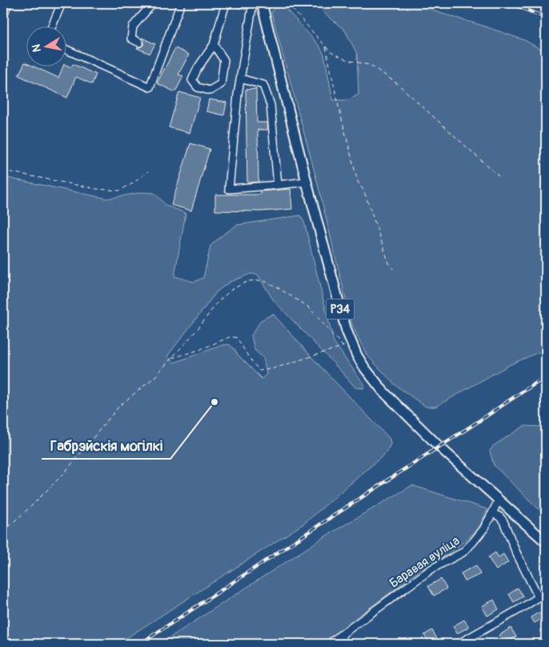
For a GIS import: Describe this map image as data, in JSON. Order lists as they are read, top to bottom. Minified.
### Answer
{"streets":{"main road":["Р34"],"street":["Баравая вуліца"]},"crossings":[["Р34","Баравая вуліца"]],"places":["Габрэйскія могілкі"],"north":"left"}
